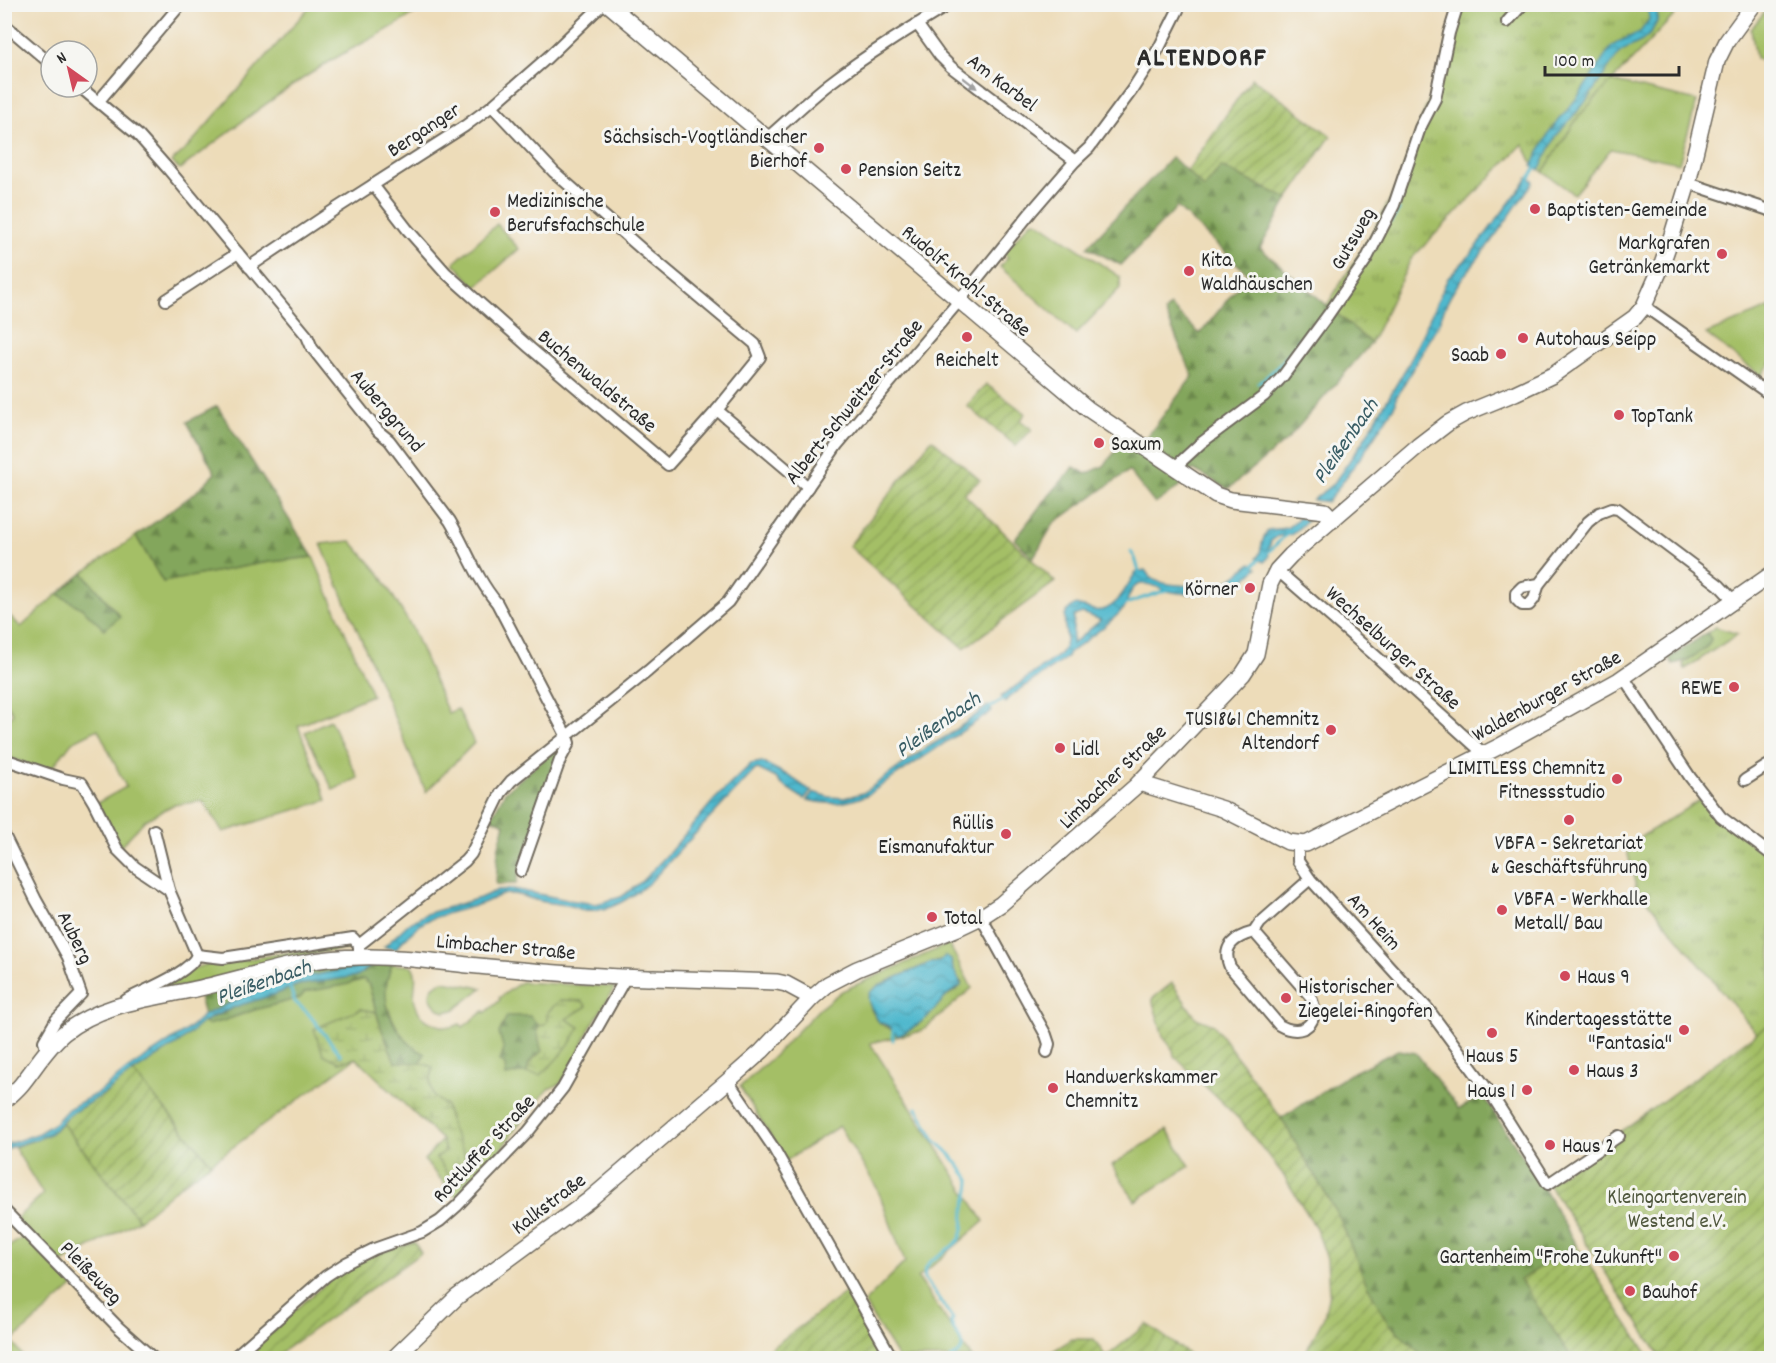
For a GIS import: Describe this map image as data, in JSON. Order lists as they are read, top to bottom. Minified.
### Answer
{"streets":{"street":["Am Karbel","Berganger","Gutsweg","Rudolf-Krahl-Straße","Buchenwaldstraße","Albert-Schweitzer-Straße","Auberggrund","Wechselburger Straße","Waldenburger Straße","Limbacher Straße","Am Heim","Auberg","Rottluffer Straße","Kalkstraße","Pleißeweg"]},"crossings":[["Am Karbel","Albert-Schweitzer-Straße"],["Berganger","Buchenwaldstraße"],["Berganger","Auberggrund"],["Gutsweg","Rudolf-Krahl-Straße"],["Rudolf-Krahl-Straße","Albert-Schweitzer-Straße"],["Rudolf-Krahl-Straße","Limbacher Straße"],["Albert-Schweitzer-Straße","Auberggrund"],["Wechselburger Straße","Waldenburger Straße"],["Wechselburger Straße","Limbacher Straße"],["Waldenburger Straße","Am Heim"],["Limbacher Straße","Auberg"],["Limbacher Straße","Rottluffer Straße"],["Limbacher Straße","Kalkstraße"]],"one_way":["Am Karbel"],"districts":["ALTENDORF"],"water":["Pleißenbach"],"parks":["Kleingartenverein Westend e.V."],"places":["Sächsisch-Vogtländischer Bierhof","Pension Seitz","Baptisten-Gemeinde","Medizinische Berufsfachschule","Markgrafen Getränkemarkt","Kita Waldhäuschen","Reichelt","Autohaus Seipp","Saab","TopTank","Saxum","Körner","REWE","TUS1861 Chemnitz Altendorf","Lidl","LIMITLESS Chemnitz Fitnessstudio","VBFA - Sekretariat & Geschäftsführung","Rüllis Eismanufaktur","VBFA - Werkhalle Metall/ Bau","Total","Haus 9","Historischer Ziegelei-Ringofen","Kindertagesstätte \"Fantasia\"","Haus 5","Haus 3","Handwerkskammer Chemnitz","Haus 1","Haus 2","Gartenheim \"Frohe Zukunft\"","Bauhof"],"scale_bar":"100 m","north":"top left"}
